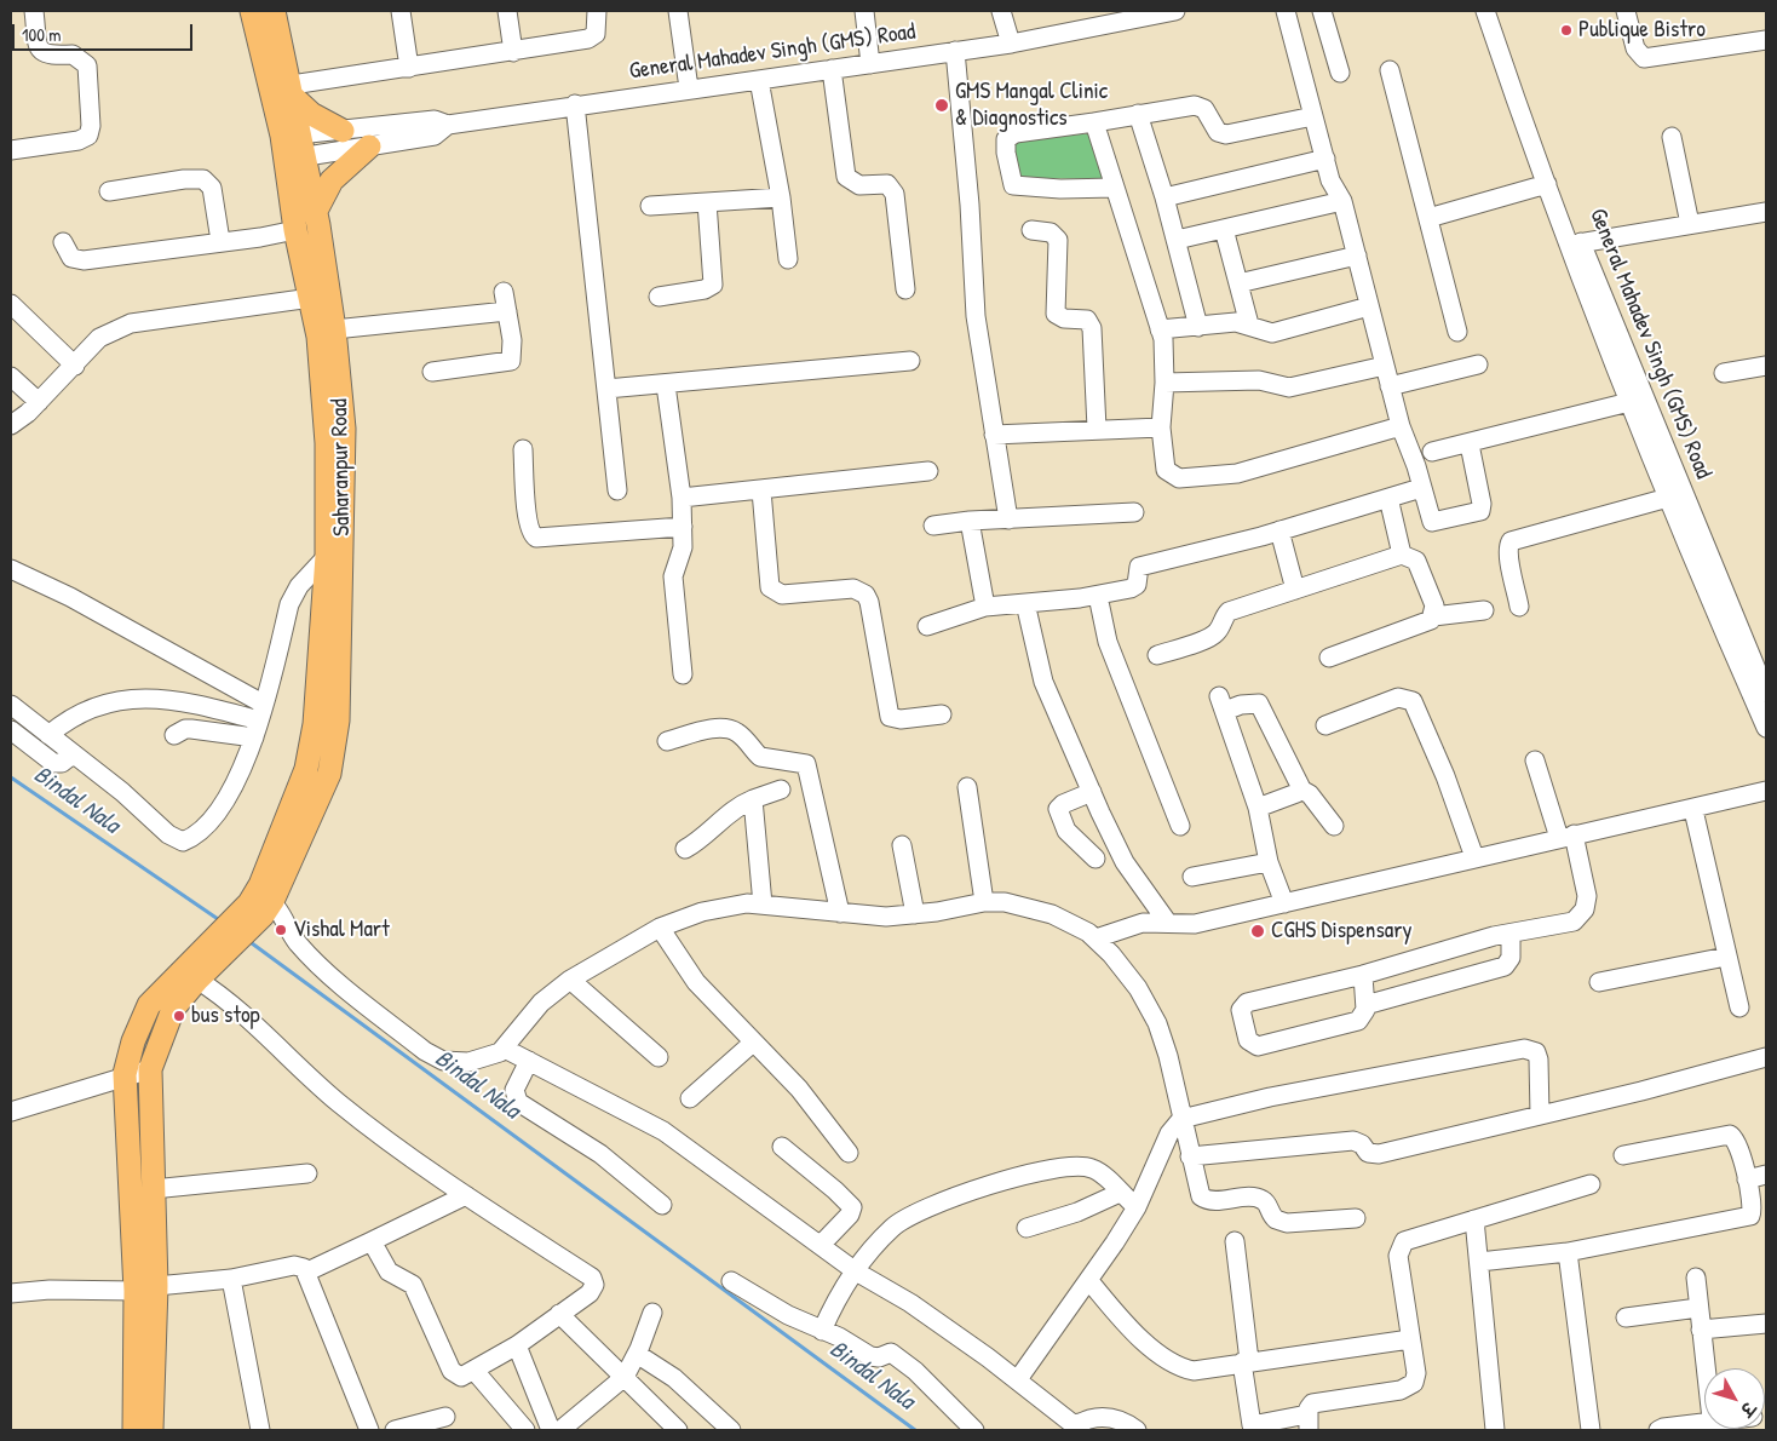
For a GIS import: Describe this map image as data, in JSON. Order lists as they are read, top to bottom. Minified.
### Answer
{"streets":{"main road":["Saharanpur Road"],"street":["General Mahadev Singh (GMS) Road"]},"crossings":[["General Mahadev Singh (GMS) Road","Saharanpur Road"]],"water":["Bindal Nala"],"places":["Publique Bistro","GMS Mangal Clinic & Diagnostics","Vishal Mart","CGHS Dispensary","bus stop"],"scale_bar":"100 m","north":"bottom right"}
